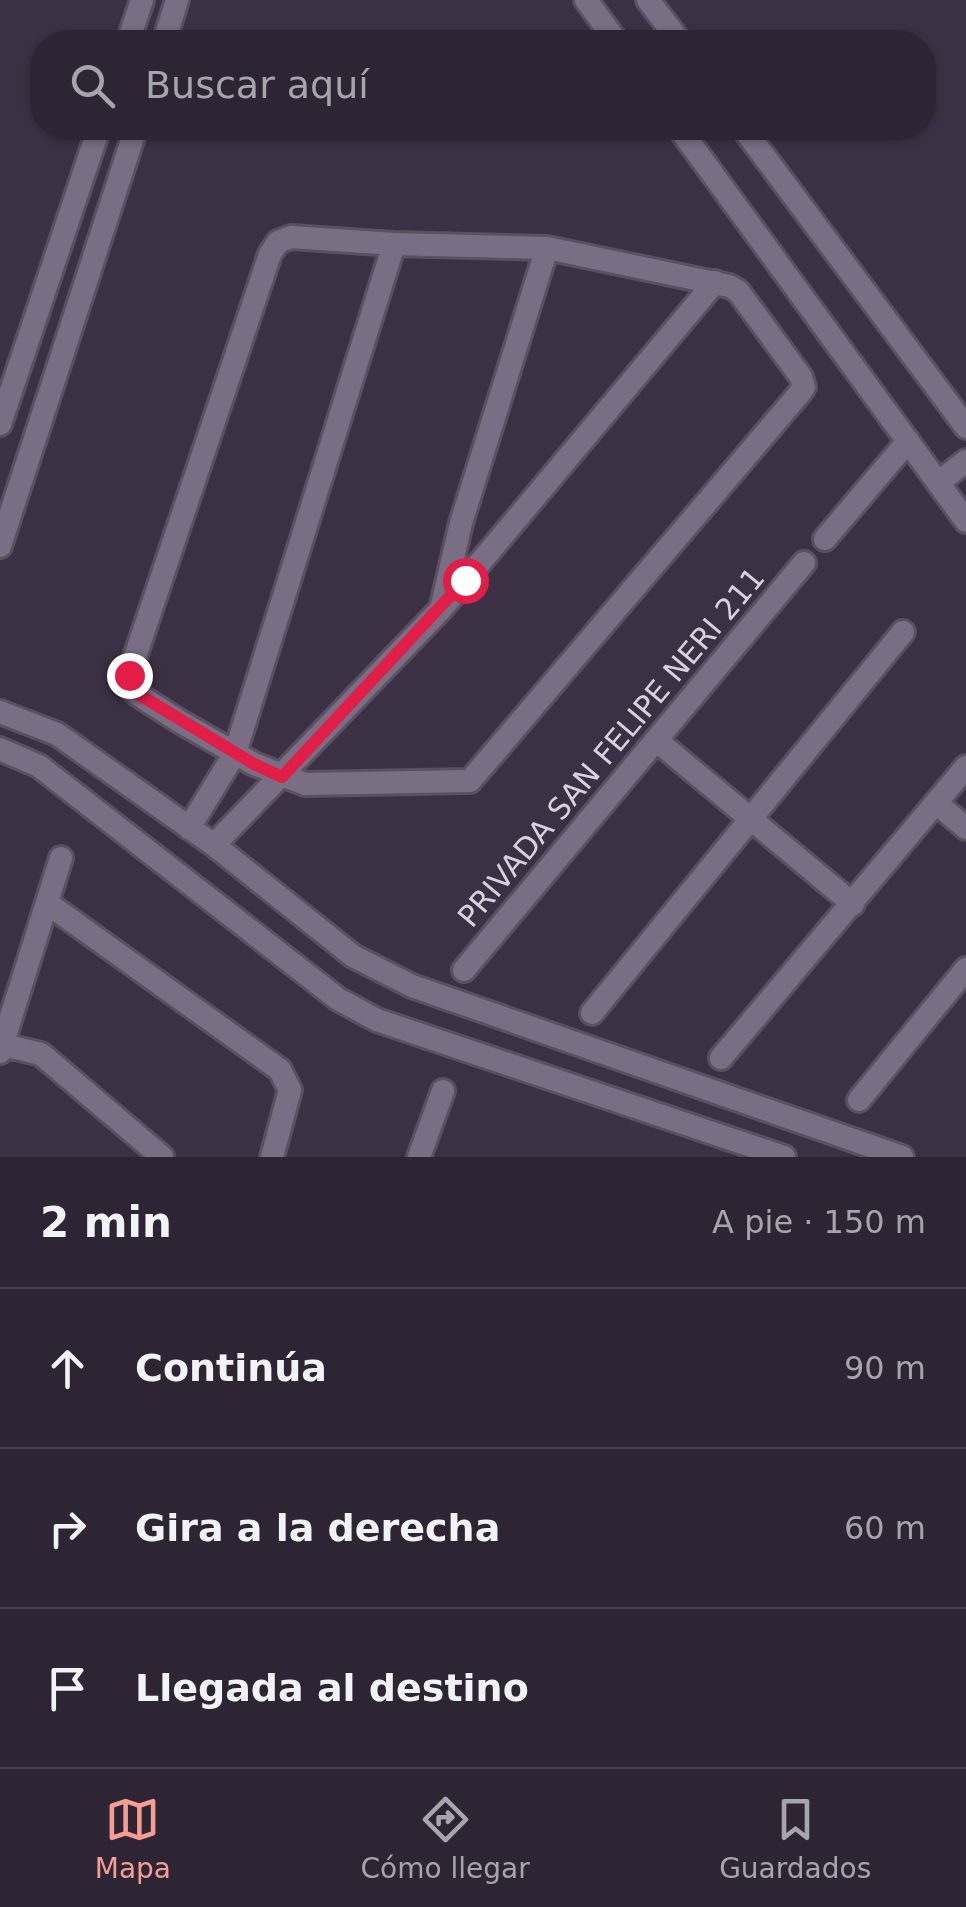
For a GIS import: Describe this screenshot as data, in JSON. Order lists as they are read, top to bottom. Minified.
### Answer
{"streets":{"street":["PRIVADA SAN FELIPE NERI 211"]},"page":{"search":"Buscar aquí","heading":["2 min","A pie · 150 m"],"list":[["Continúa","90 m"],["Gira a la derecha","60 m"],"Llegada al destino"],"nav":["Mapa","Cómo llegar","Guardados"]}}
